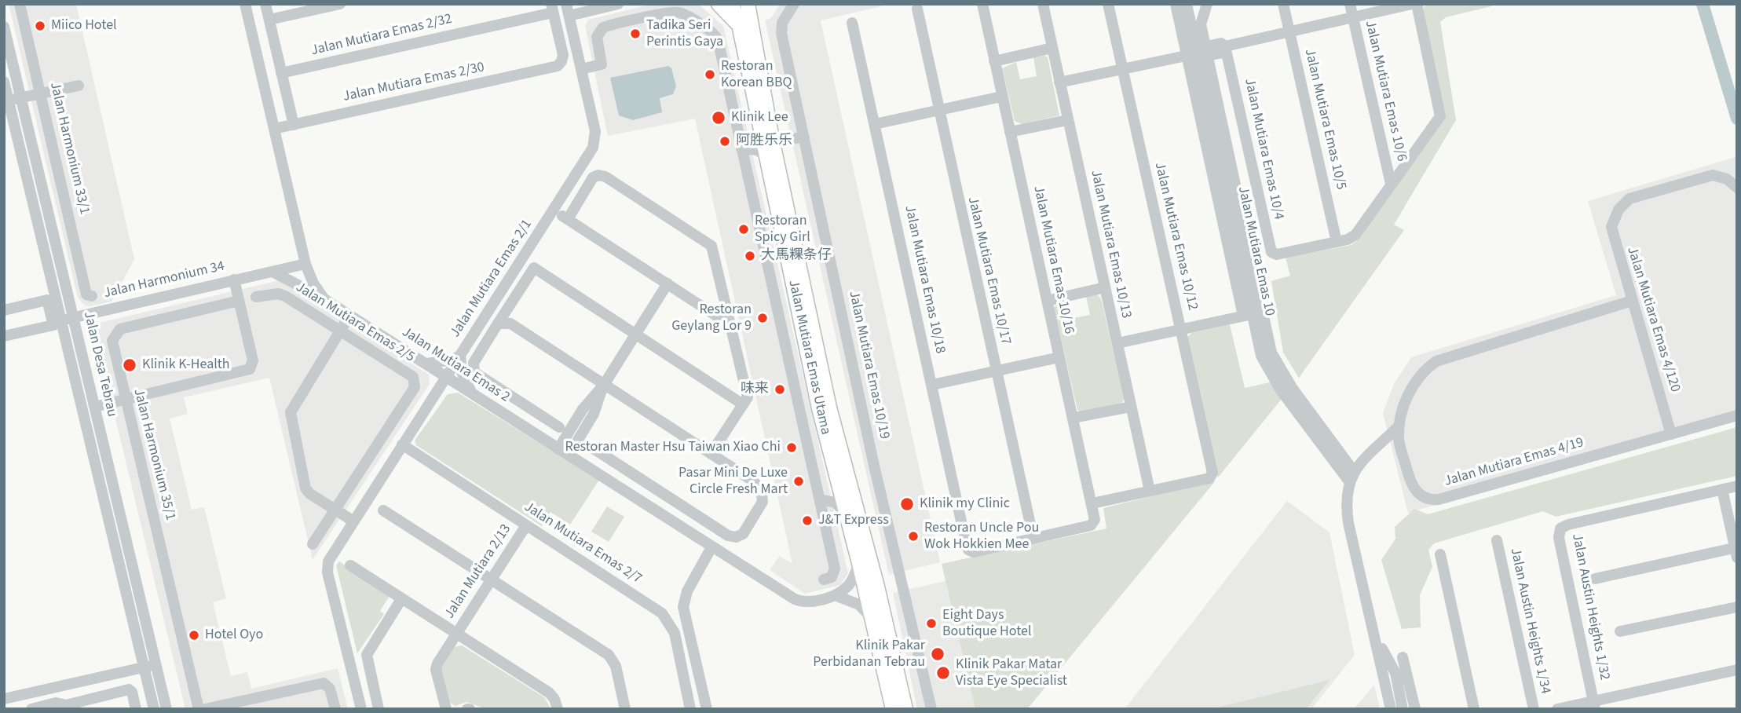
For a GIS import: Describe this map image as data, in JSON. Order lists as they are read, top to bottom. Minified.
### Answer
{"streets":{"main road":["Jalan Mutiara Emas Utama"],"street":["Jalan Mutiara Emas 2/32","Jalan Mutiara Emas 2/30","Jalan Mutiara Emas 10/6","Jalan Mutiara Emas 10/5","Jalan Harmonium 33/1","Jalan Mutiara Emas 10/4","Jalan Mutiara Emas 10/12","Jalan Mutiara Emas 10/13","Jalan Mutiara Emas 10","Jalan Mutiara Emas 10/16","Jalan Mutiara Emas 10/17","Jalan Mutiara Emas 2/1","Jalan Mutiara Emas 10/18","Jalan Harmonium 34","Jalan Mutiara Emas 4/120","Jalan Mutiara Emas 2/5","Jalan Desa Tebrau","Jalan Mutiara Emas 2","Jalan Mutiara Emas 10/19","Jalan Harmonium 35/1","Jalan Mutiara Emas 4/19","Jalan Mutiara Emas 2/7","Jalan Mutiara 2/13","Jalan Austin Heights 1/32","Jalan Austin Heights 1/34"]},"crossings":[["Jalan Mutiara Emas 2/32","Jalan Mutiara Emas 2/30"],["Jalan Mutiara Emas 2/30","Jalan Mutiara Emas 2"],["Jalan Mutiara Emas 10/5","Jalan Mutiara Emas 10/4"],["Jalan Mutiara Emas 10/12","Jalan Mutiara Emas 10/13"],["Jalan Mutiara Emas 10/16","Jalan Mutiara Emas 10/17"],["Jalan Mutiara Emas 10/16","Jalan Mutiara Emas 10/18"],["Jalan Mutiara Emas 10/17","Jalan Mutiara Emas 10/18"],["Jalan Mutiara Emas 2/1","Jalan Mutiara Emas 2"],["Jalan Mutiara Emas 2/1","Jalan Mutiara Emas 2/7"],["Jalan Harmonium 34","Jalan Desa Tebrau"],["Jalan Harmonium 34","Jalan Mutiara Emas 2"],["Jalan Mutiara Emas 4/120","Jalan Mutiara Emas 4/19"],["Jalan Mutiara Emas 2/7","Jalan Mutiara 2/13"]],"places":["Miico Hotel","Tadika Seri Perintis Gaya","Restoran Korean BBQ","Klinik Lee","阿胜乐乐","Restoran Spicy Girl","大馬粿条仔","Restoran Geylang Lor 9","Klinik K-Health","味来","Restoran Master Hsu Taiwan Xiao Chi","Pasar Mini De Luxe Circle Fresh Mart","Klinik my Clinic","J&T Express","Restoran Uncle Pou Wok Hokkien Mee","Eight Days Boutique Hotel","Hotel Oyo","Klinik Pakar Perbidanan Tebrau","Klinik Pakar Matar Vista Eye Specialist"]}
